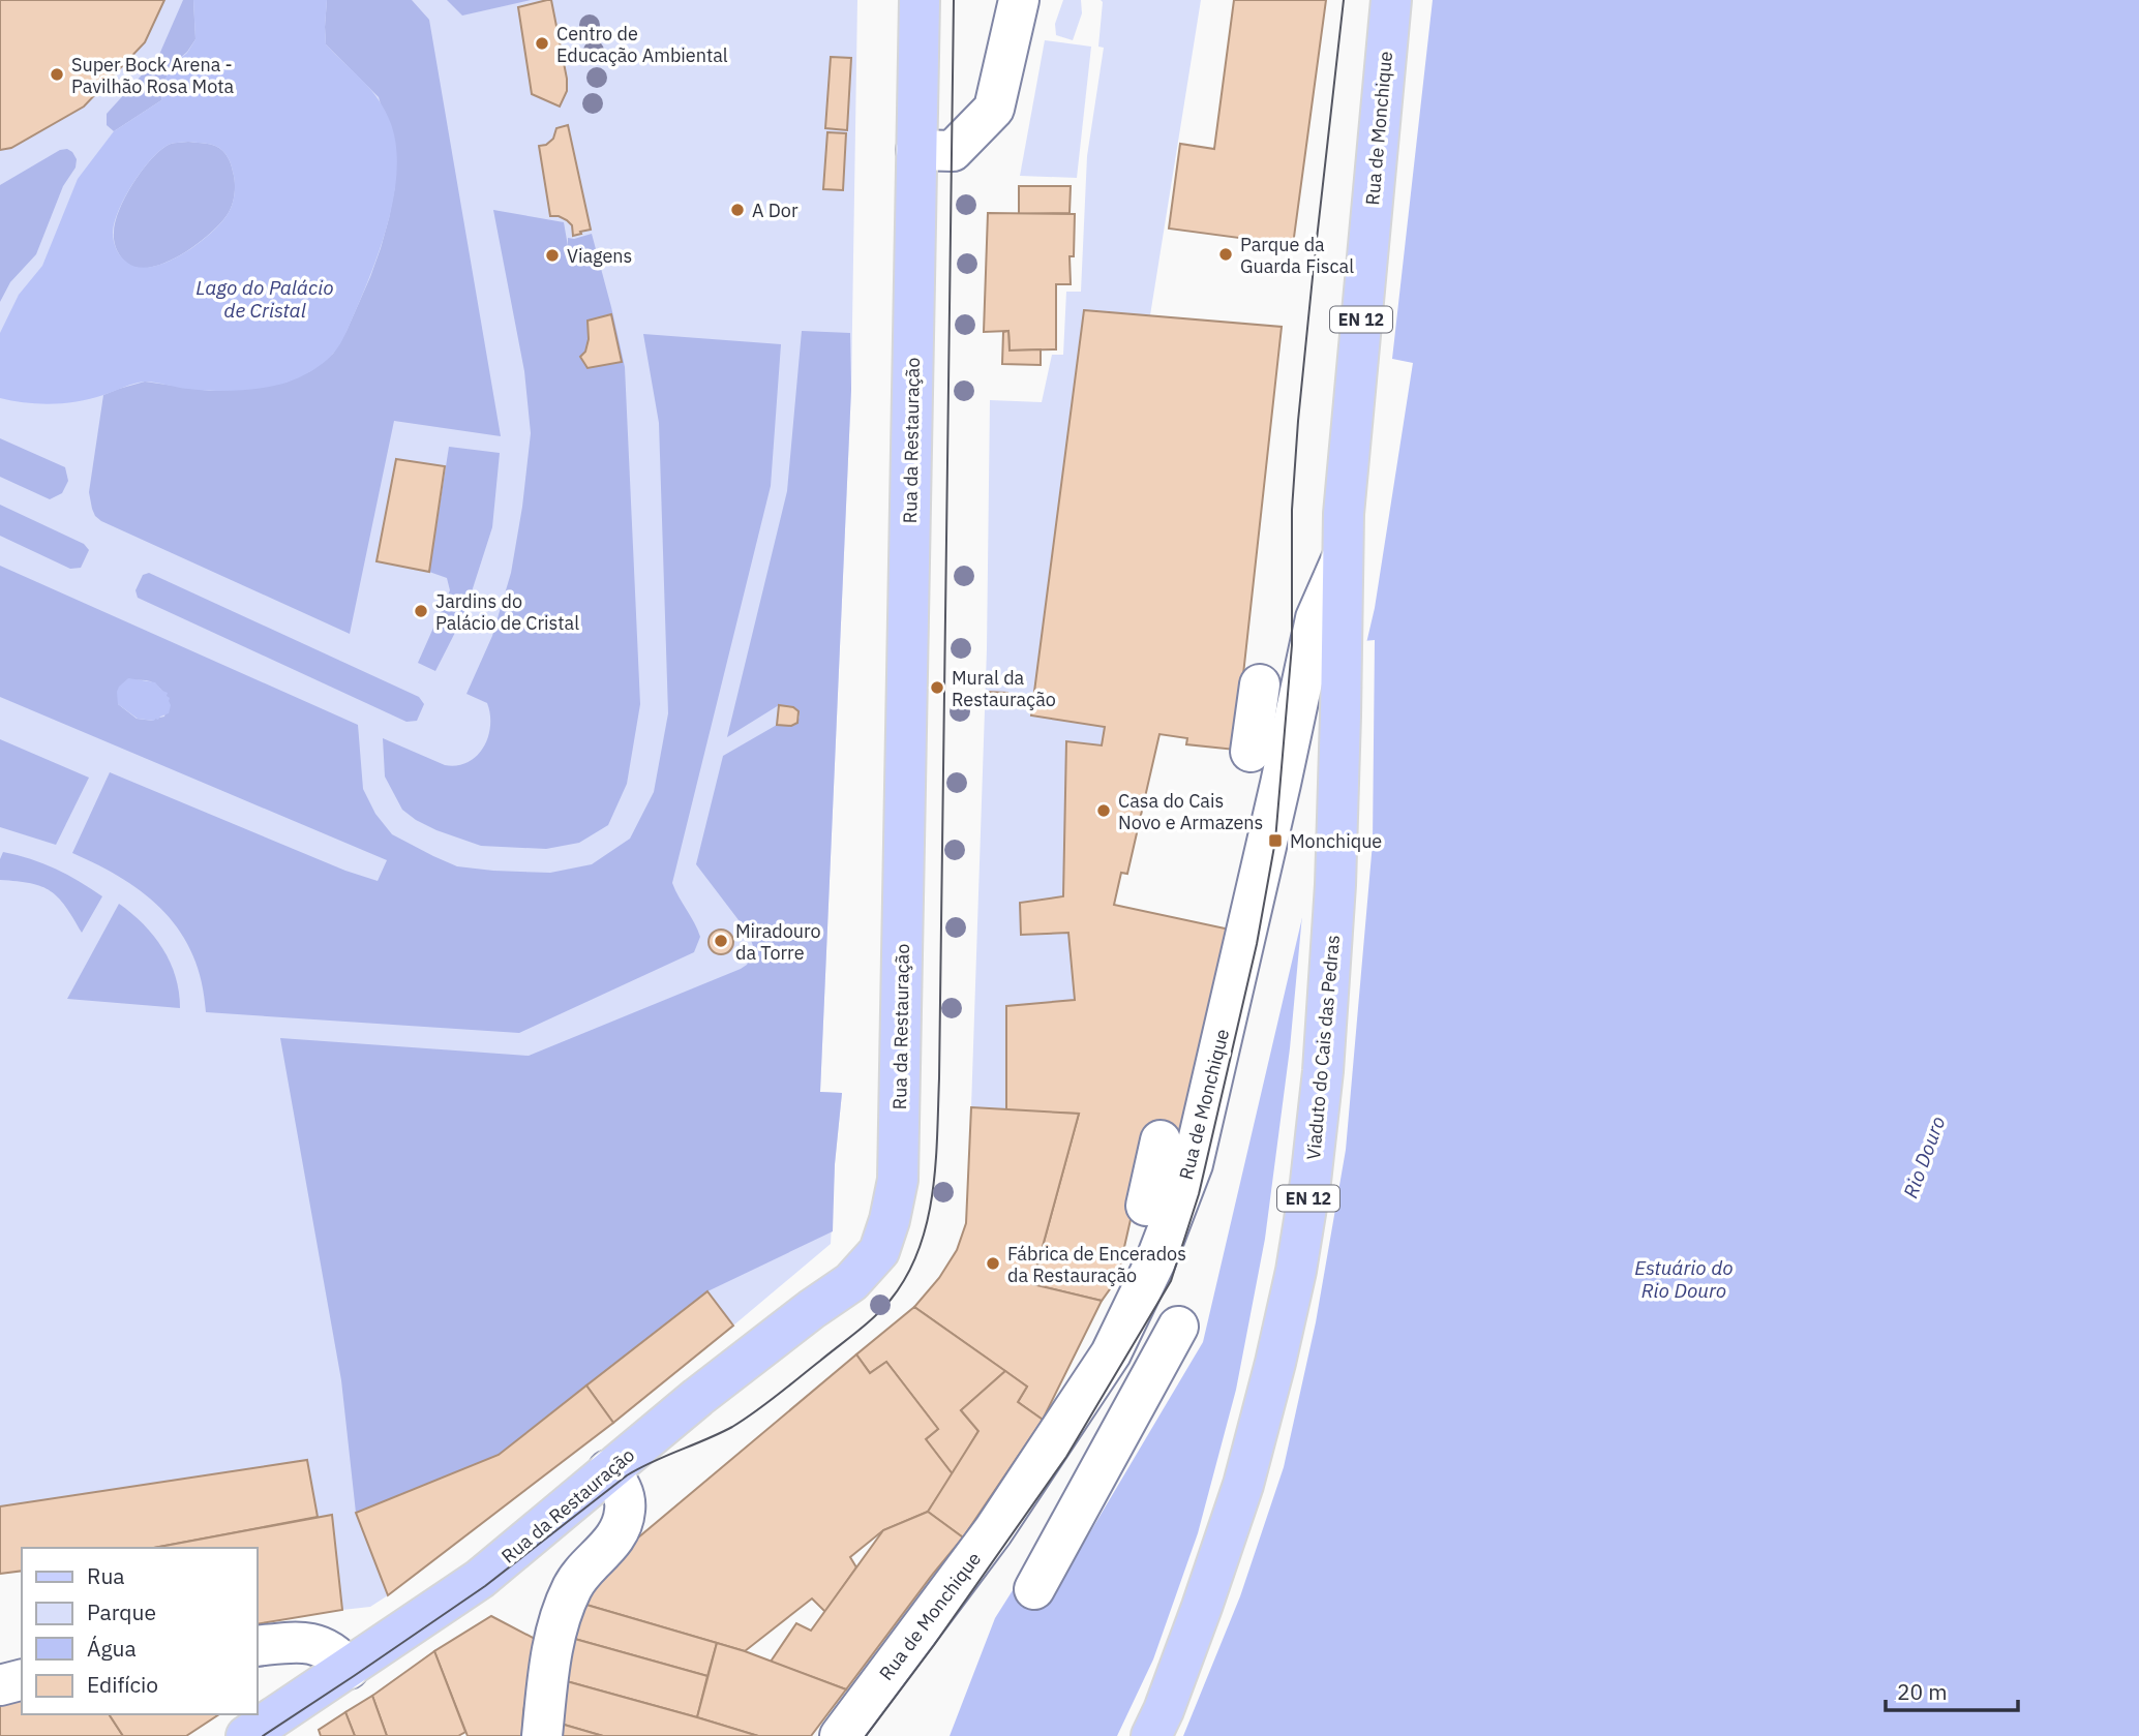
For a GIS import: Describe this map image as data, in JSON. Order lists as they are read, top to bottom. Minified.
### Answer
{"streets":{"main road":["Rua de Monchique","EN 12","Rua da Restauração","Viaduto do Cais das Pedras"]},"crossings":[["Rua de Monchique","Viaduto do Cais das Pedras"]],"water":["Lago do Palácio de Cristal","Rio Douro","Estuário do Rio Douro"],"places":{"other":["Centro de Educação Ambiental","Super Bock Arena - Pavilhão Rosa Mota","A Dor","Parque da Guarda Fiscal","Viagens","Jardins do Palácio de Cristal","Mural da Restauração","Casa do Cais Novo e Armazens","Miradouro da Torre","Fábrica de Encerados da Restauração"],"transit":["Monchique"]},"legend":["Rua","Parque","Água","Edifício"],"scale_bar":"20 m"}
